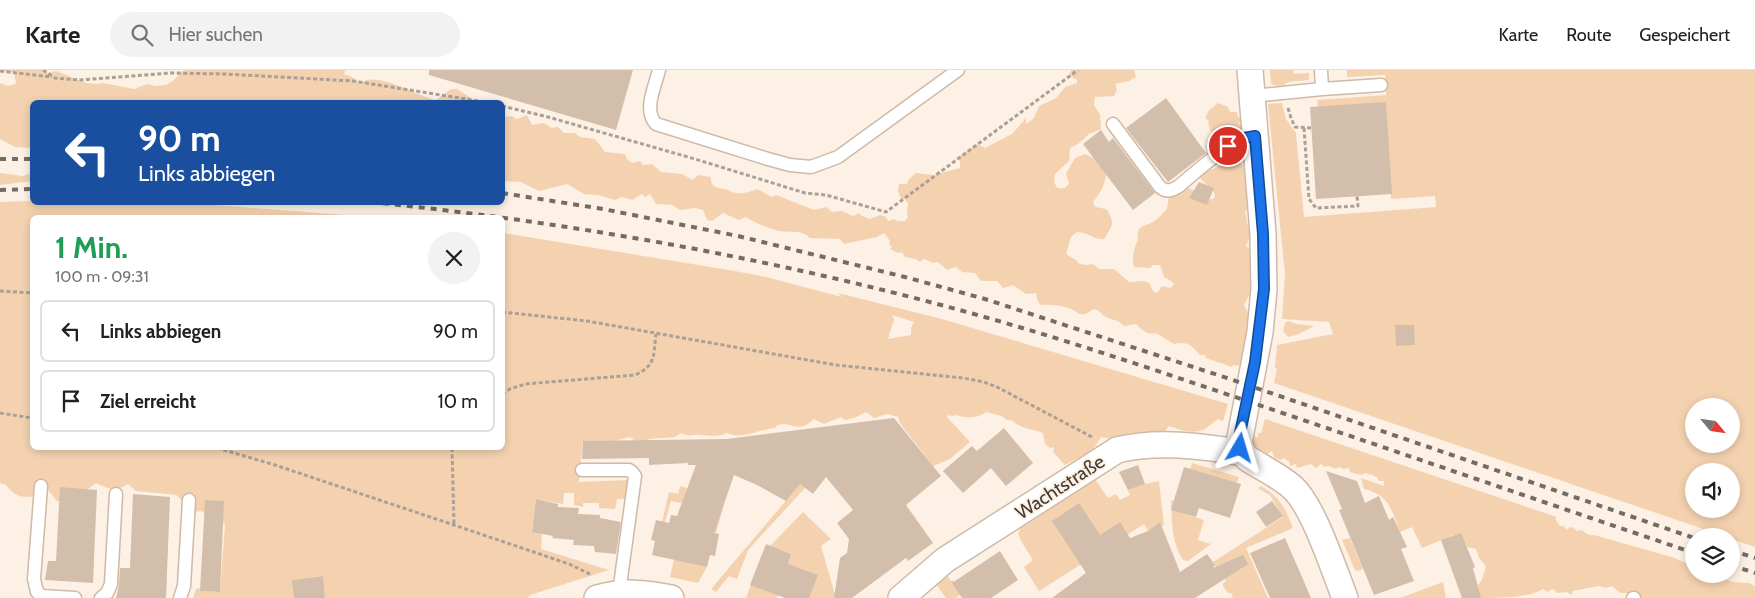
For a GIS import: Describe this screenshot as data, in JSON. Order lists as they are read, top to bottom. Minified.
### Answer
{"streets":{"street":["Wachtstraße"]},"north":"bottom right","page":{"header":"Karte","search":"Hier suchen","nav":["Karte","Route","Gespeichert"],"turn":["90 m","Links abbiegen"],"heading":["1 Min.","100 m · 09:31"],"list":[{"name":"Links abbiegen","value":"90 m"},{"name":"Ziel erreicht","value":"10 m"}]}}
